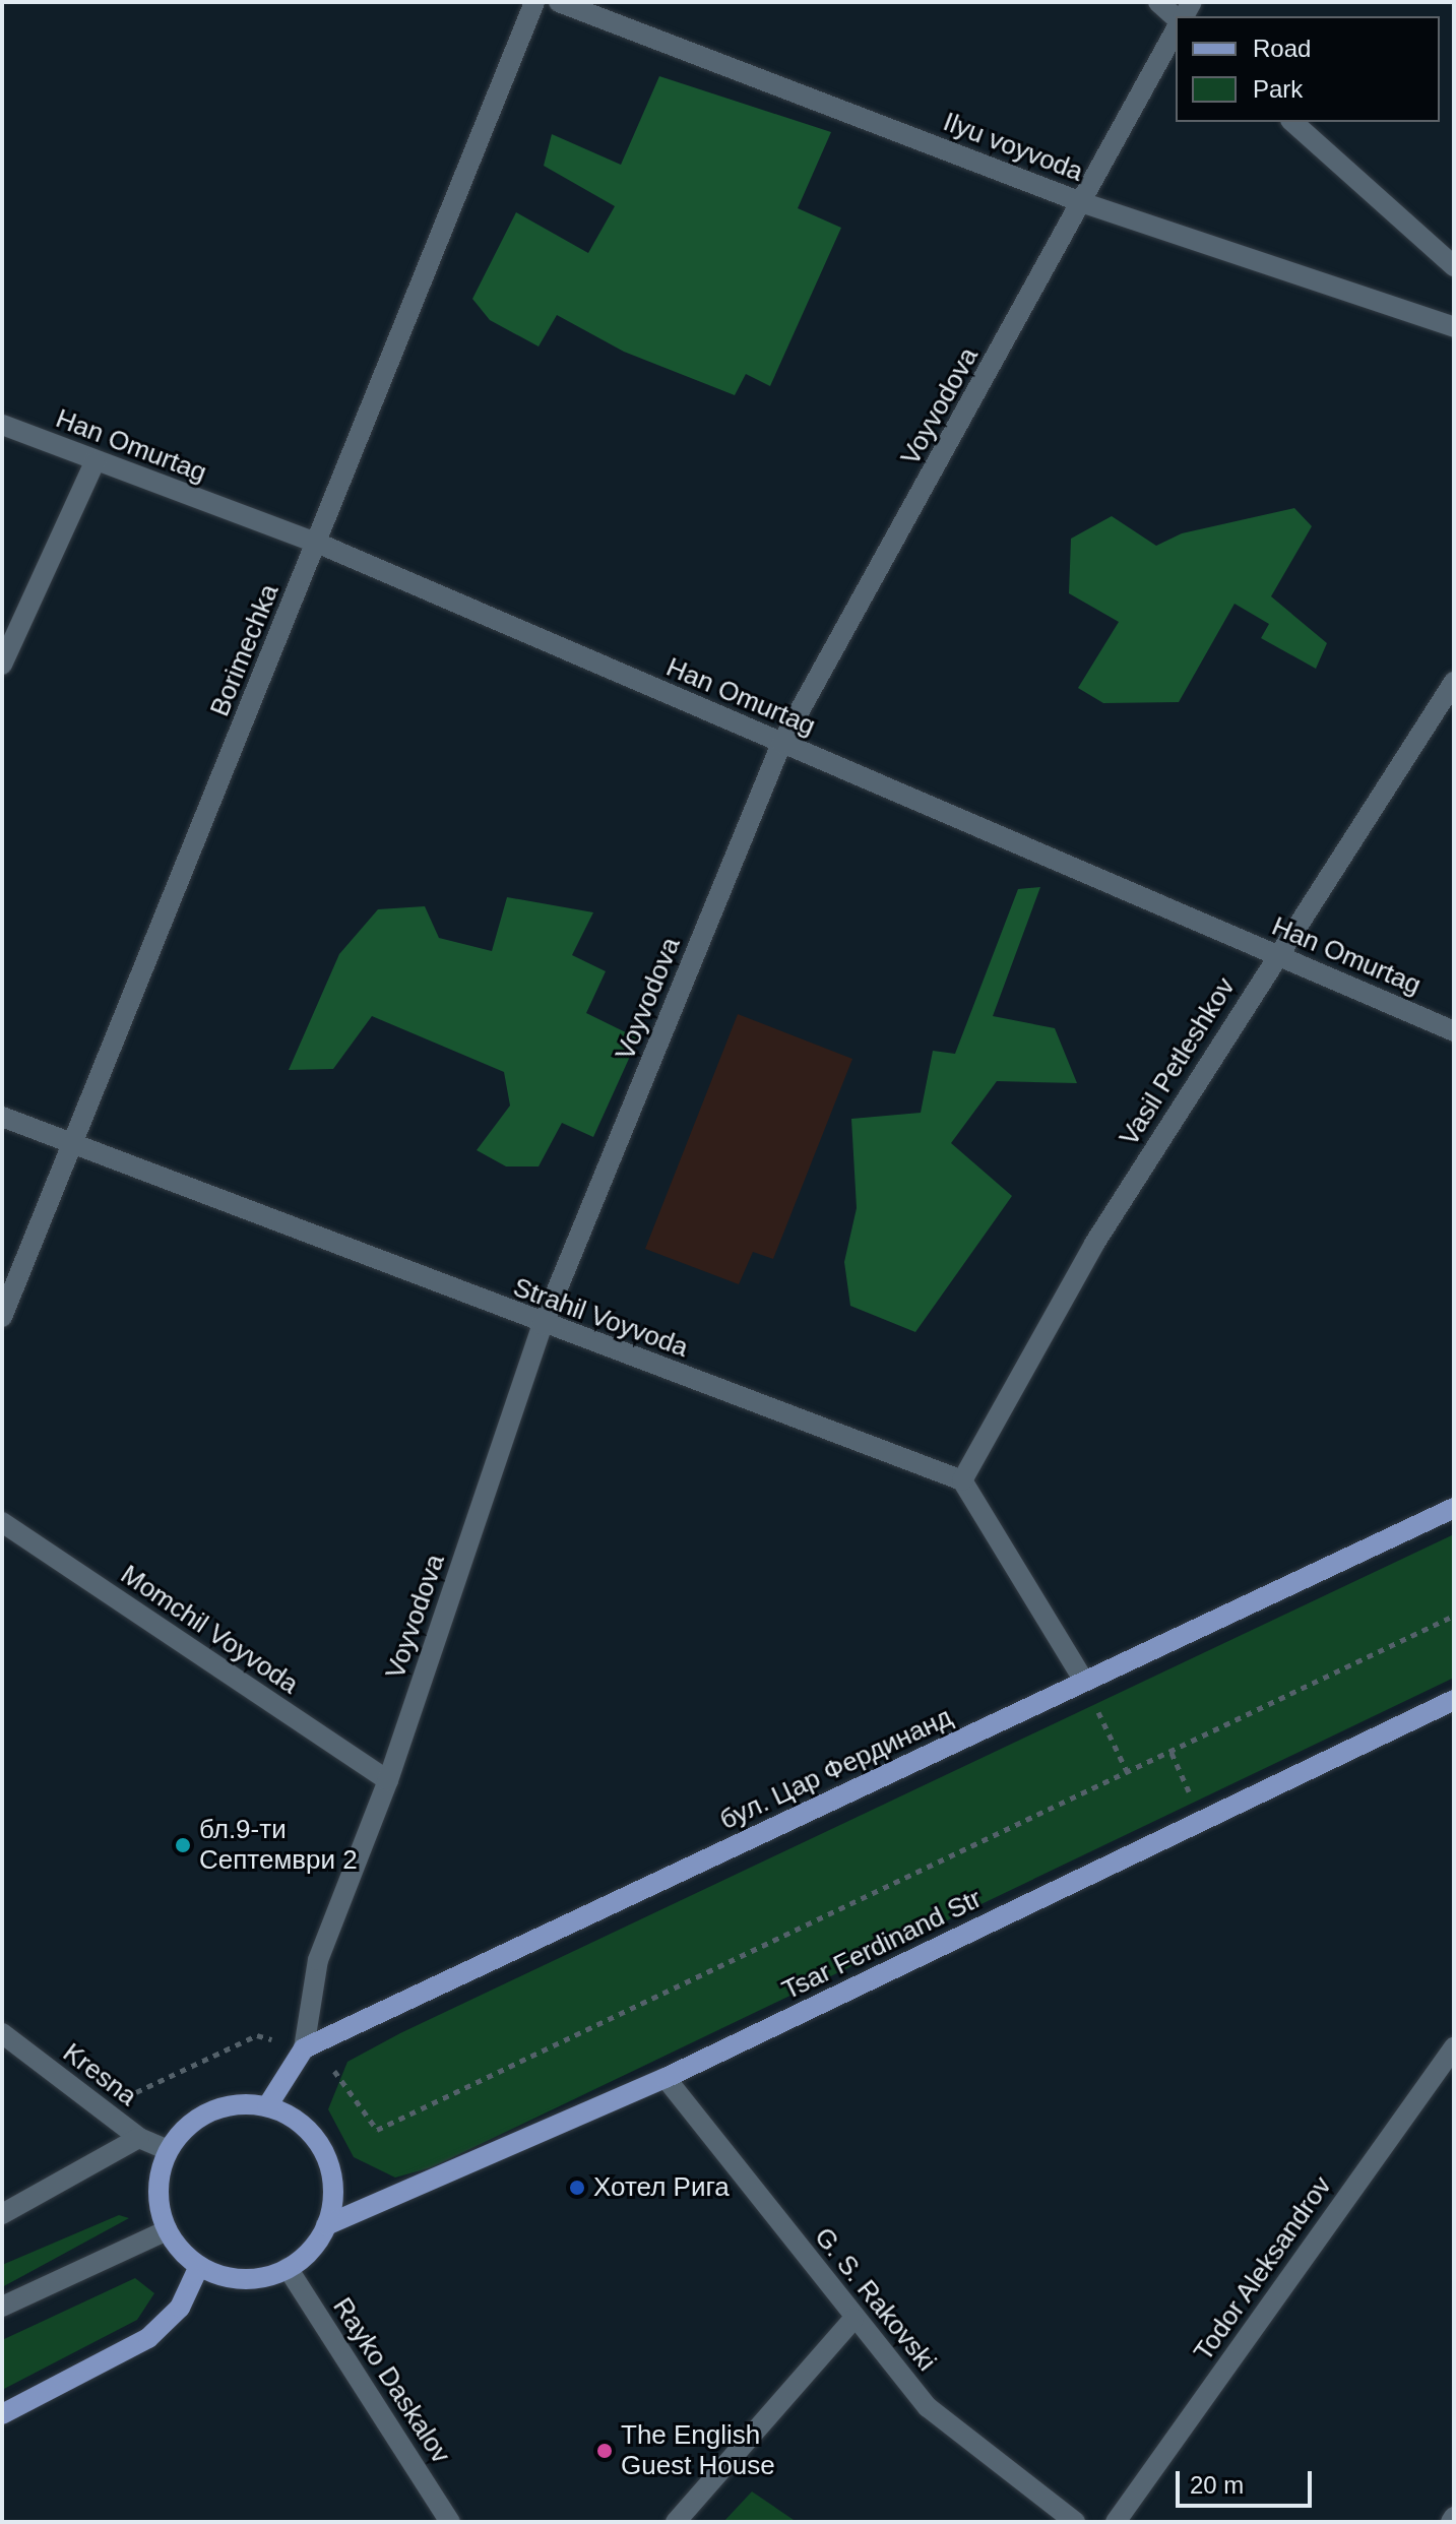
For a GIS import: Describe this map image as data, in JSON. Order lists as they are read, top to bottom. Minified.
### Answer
{"streets":{"main road":["бул. Цар Фердинанд","Tsar Ferdinand Str"],"street":["Ilyu voyvoda","Voyvodova","Han Omurtag","Borimechka","Vasil Petleshkov","Strahil Voyvoda","Momchil Voyvoda","Kresna","Todor Aleksandrov","G. S. Rakovski","Rayko Daskalov"]},"crossings":[["Ilyu voyvoda","Voyvodova"],["Voyvodova","Han Omurtag"],["Voyvodova","Strahil Voyvoda"],["Voyvodova","Momchil Voyvoda"],["Voyvodova","бул. Цар Фердинанд"],["Han Omurtag","Borimechka"],["Han Omurtag","Vasil Petleshkov"],["Borimechka","Strahil Voyvoda"],["Vasil Petleshkov","Strahil Voyvoda"],["Tsar Ferdinand Str","Kresna"],["Tsar Ferdinand Str","G. S. Rakovski"],["Tsar Ferdinand Str","Rayko Daskalov"],["Kresna","Rayko Daskalov"]],"places":["бл.9-ти Септември 2","Хотел Рига","The English Guest House"],"legend":["Road","Park"],"scale_bar":"20 m"}
